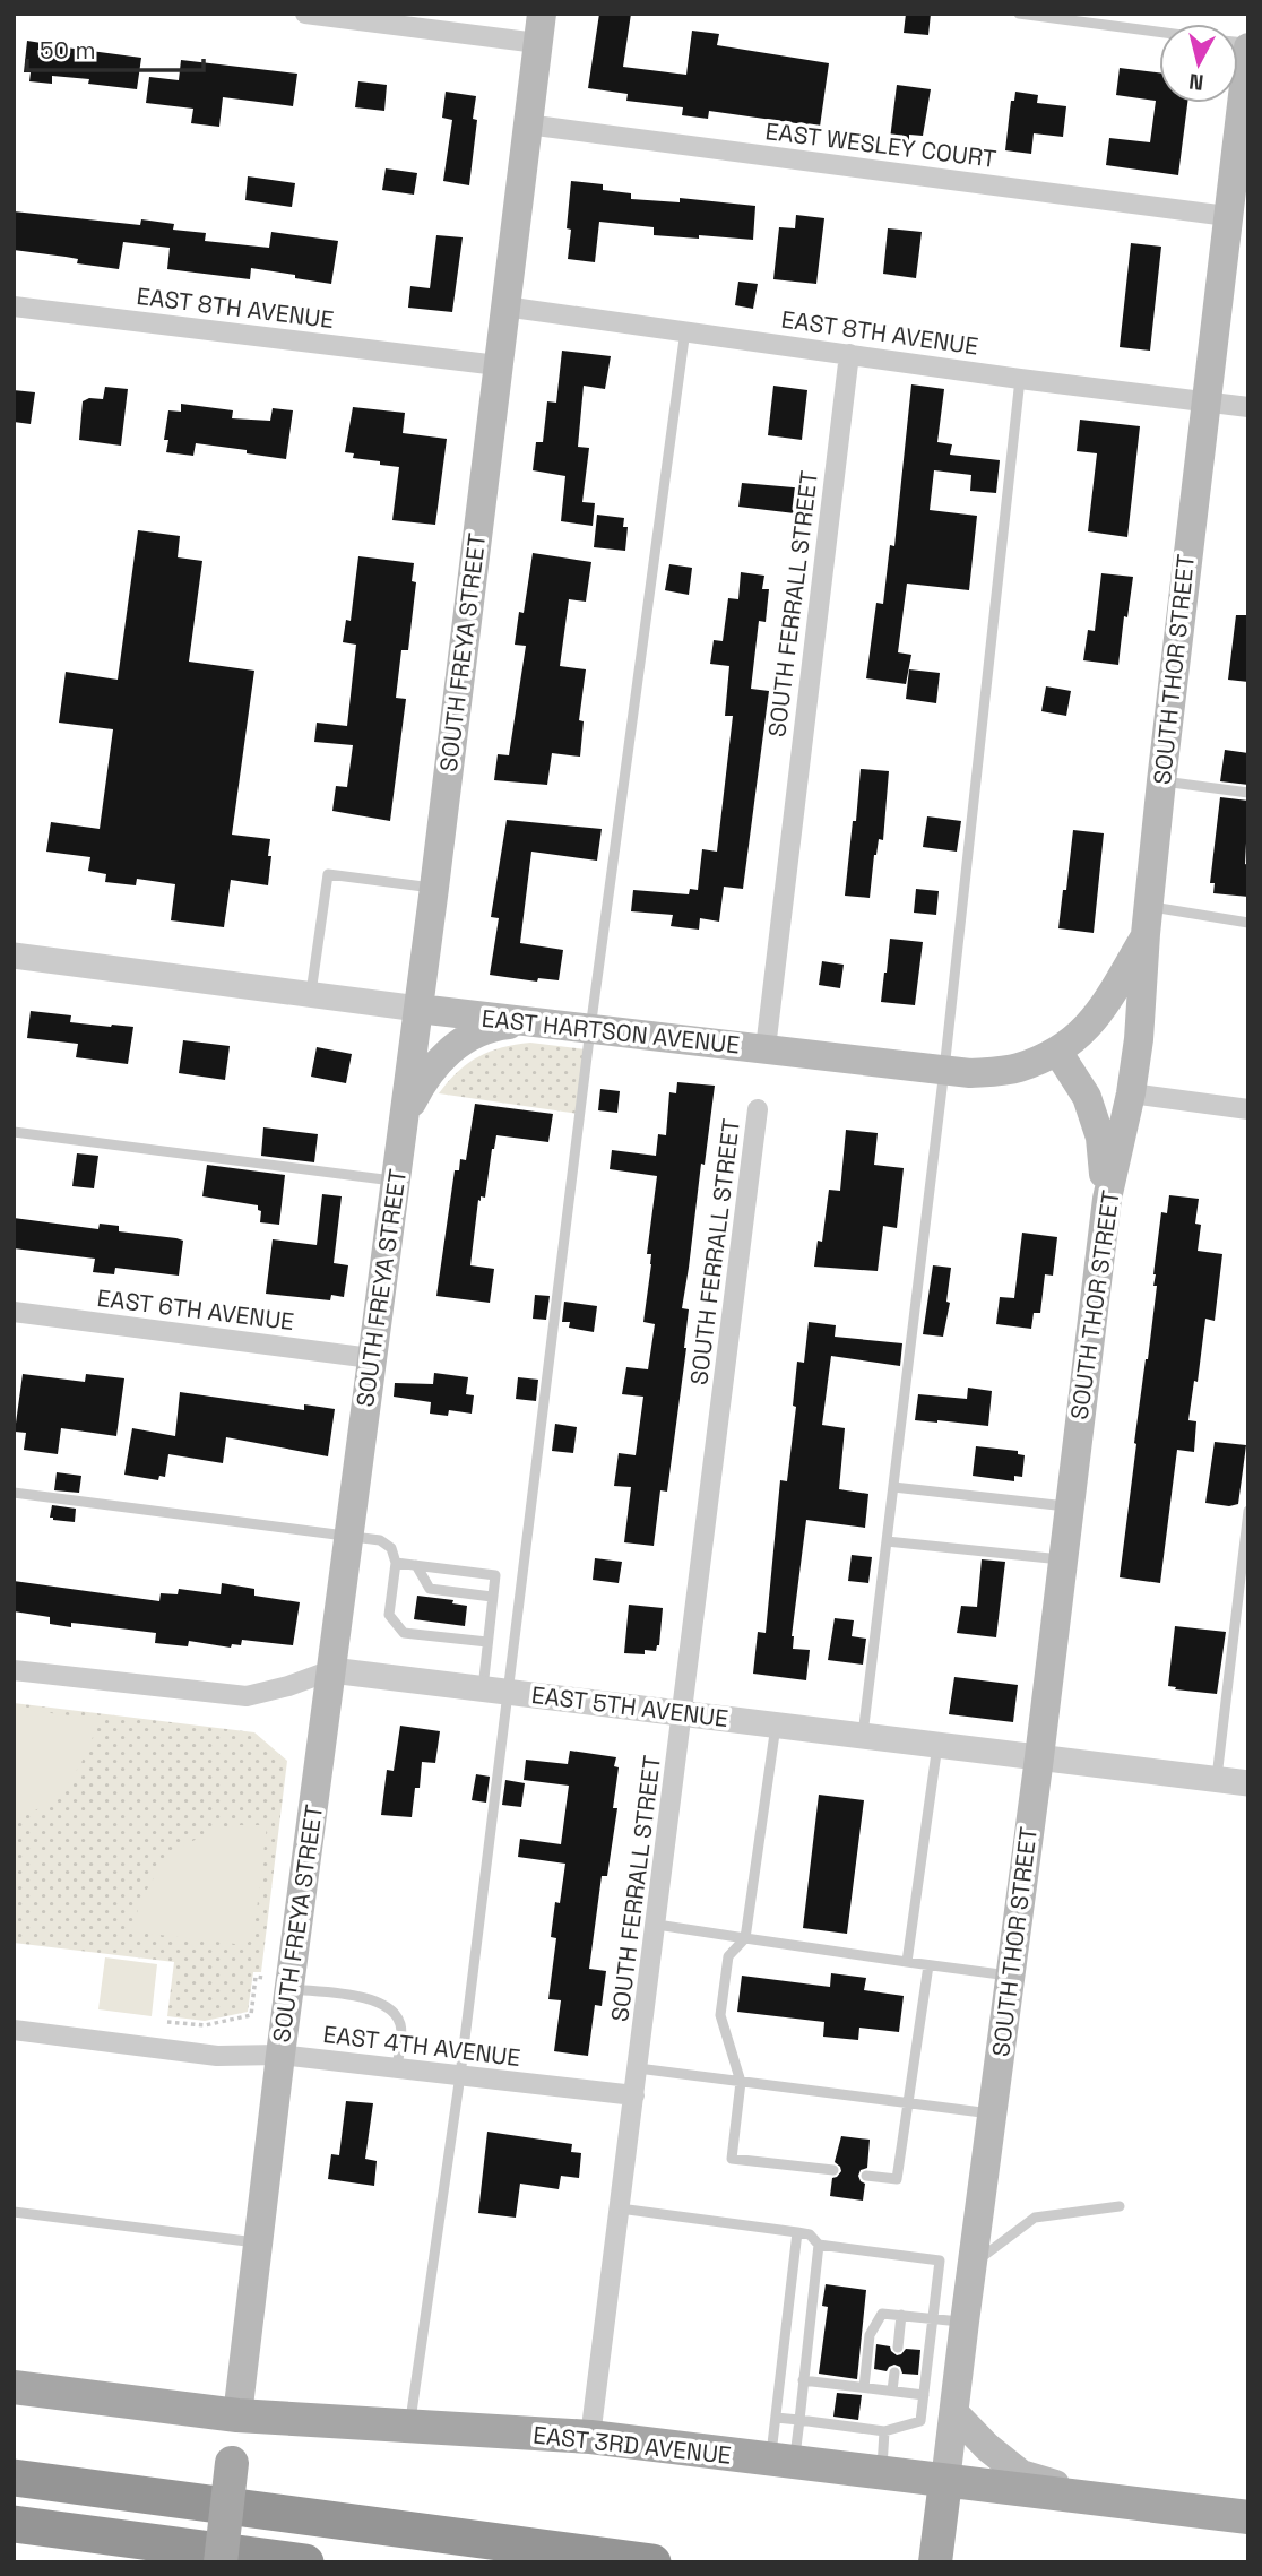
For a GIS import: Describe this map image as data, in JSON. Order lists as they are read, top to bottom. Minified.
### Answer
{"streets":{"main road":["SOUTH FREYA STREET","SOUTH THOR STREET","EAST HARTSON AVENUE","EAST 3RD AVENUE"],"street":["EAST WESLEY COURT","EAST 8TH AVENUE","SOUTH FERRALL STREET","EAST 6TH AVENUE","EAST 5TH AVENUE","EAST 4TH AVENUE"]},"crossings":[["EAST WESLEY COURT","SOUTH FREYA STREET"],["EAST WESLEY COURT","SOUTH THOR STREET"],["EAST 8TH AVENUE","SOUTH FERRALL STREET"],["EAST 8TH AVENUE","SOUTH FREYA STREET"],["EAST 8TH AVENUE","SOUTH THOR STREET"],["SOUTH FERRALL STREET","EAST HARTSON AVENUE"],["SOUTH FERRALL STREET","EAST 5TH AVENUE"],["SOUTH FERRALL STREET","EAST 4TH AVENUE"],["SOUTH FERRALL STREET","EAST 3RD AVENUE"],["SOUTH FREYA STREET","EAST HARTSON AVENUE"],["SOUTH FREYA STREET","EAST 6TH AVENUE"],["SOUTH FREYA STREET","EAST 5TH AVENUE"],["SOUTH FREYA STREET","EAST 4TH AVENUE"],["SOUTH FREYA STREET","EAST 3RD AVENUE"],["SOUTH THOR STREET","EAST HARTSON AVENUE"],["SOUTH THOR STREET","EAST 5TH AVENUE"],["SOUTH THOR STREET","EAST 3RD AVENUE"]],"scale_bar":"50 m","north":"bottom"}
